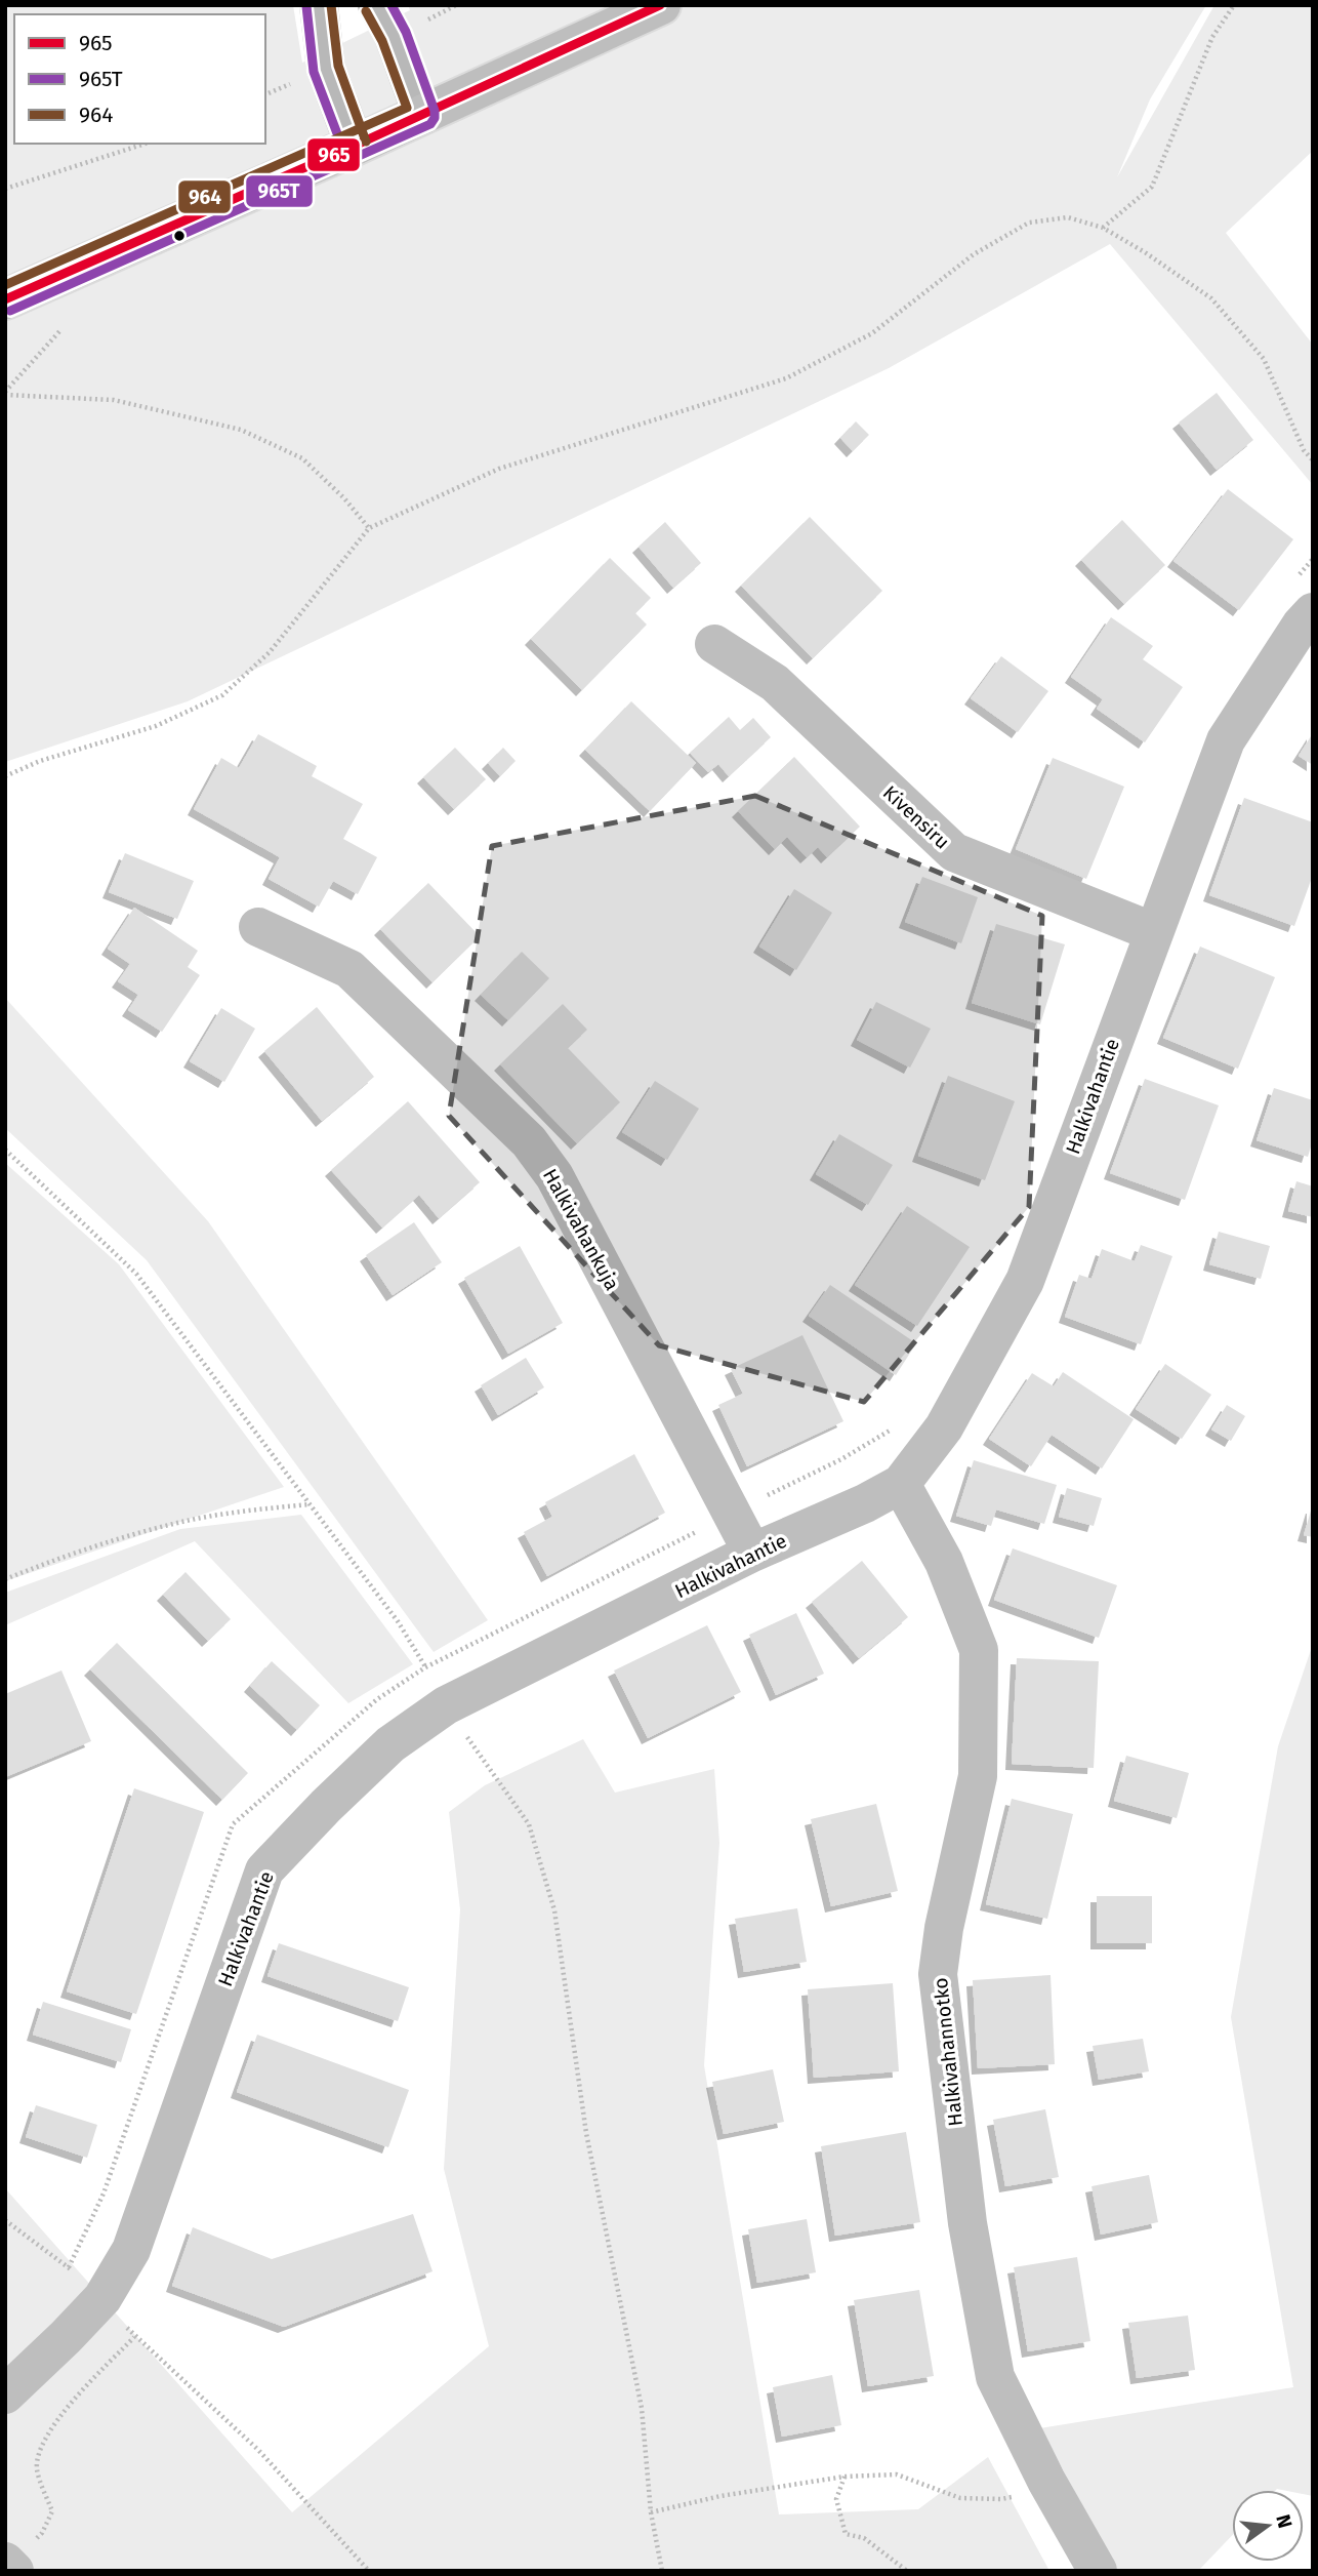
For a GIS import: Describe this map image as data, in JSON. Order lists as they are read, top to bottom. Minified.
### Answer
{"streets":{"street":["Kivensiru","Halkivahantie","Halkivahankuja","Halkivahannotko"]},"crossings":[["Kivensiru","Halkivahantie"],["Halkivahantie","Halkivahankuja"],["Halkivahantie","Halkivahannotko"]],"lines":["transit line 965","transit line 965T","transit line 964"],"legend":["965","965T","964"],"north":"right"}
